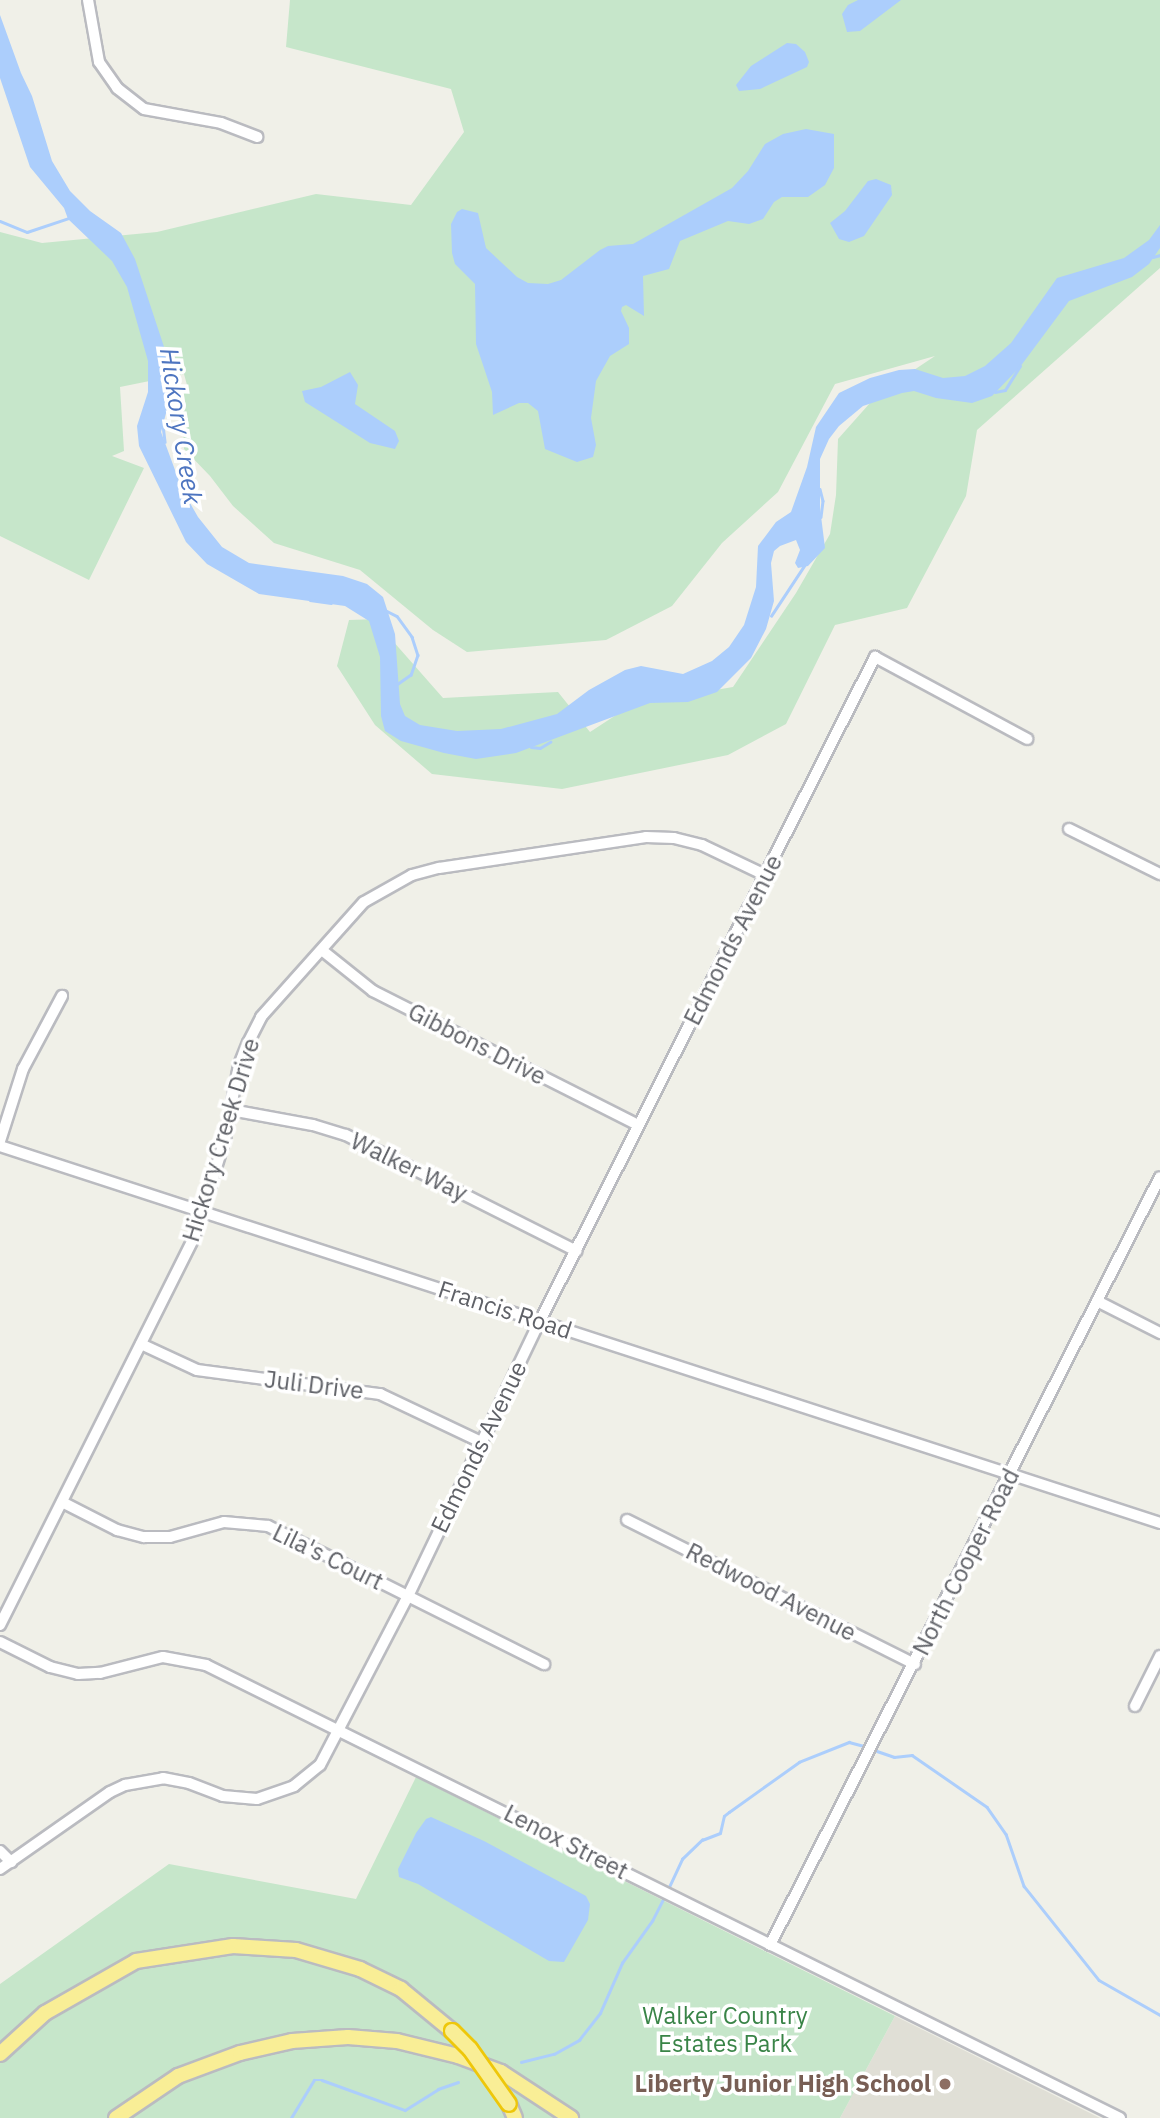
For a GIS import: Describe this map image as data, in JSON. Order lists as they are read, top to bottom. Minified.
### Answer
{"streets":{"street":["Edmonds Avenue","Gibbons Drive","Hickory Creek Drive","Walker Way","Francis Road","Juli Drive","Lila's Court","North Cooper Road","Redwood Avenue","Lenox Street"]},"crossings":[["Edmonds Avenue","Gibbons Drive"],["Edmonds Avenue","Hickory Creek Drive"],["Edmonds Avenue","Walker Way"],["Edmonds Avenue","Francis Road"],["Edmonds Avenue","Juli Drive"],["Edmonds Avenue","Lila's Court"],["Edmonds Avenue","Lenox Street"],["Gibbons Drive","Hickory Creek Drive"],["Hickory Creek Drive","Walker Way"],["Hickory Creek Drive","Francis Road"],["Hickory Creek Drive","Juli Drive"],["Hickory Creek Drive","Lila's Court"],["Francis Road","North Cooper Road"],["North Cooper Road","Redwood Avenue"],["North Cooper Road","Lenox Street"]],"water":["Hickory Creek"],"parks":["Walker Country Estates Park"],"places":["Liberty Junior High School"]}
